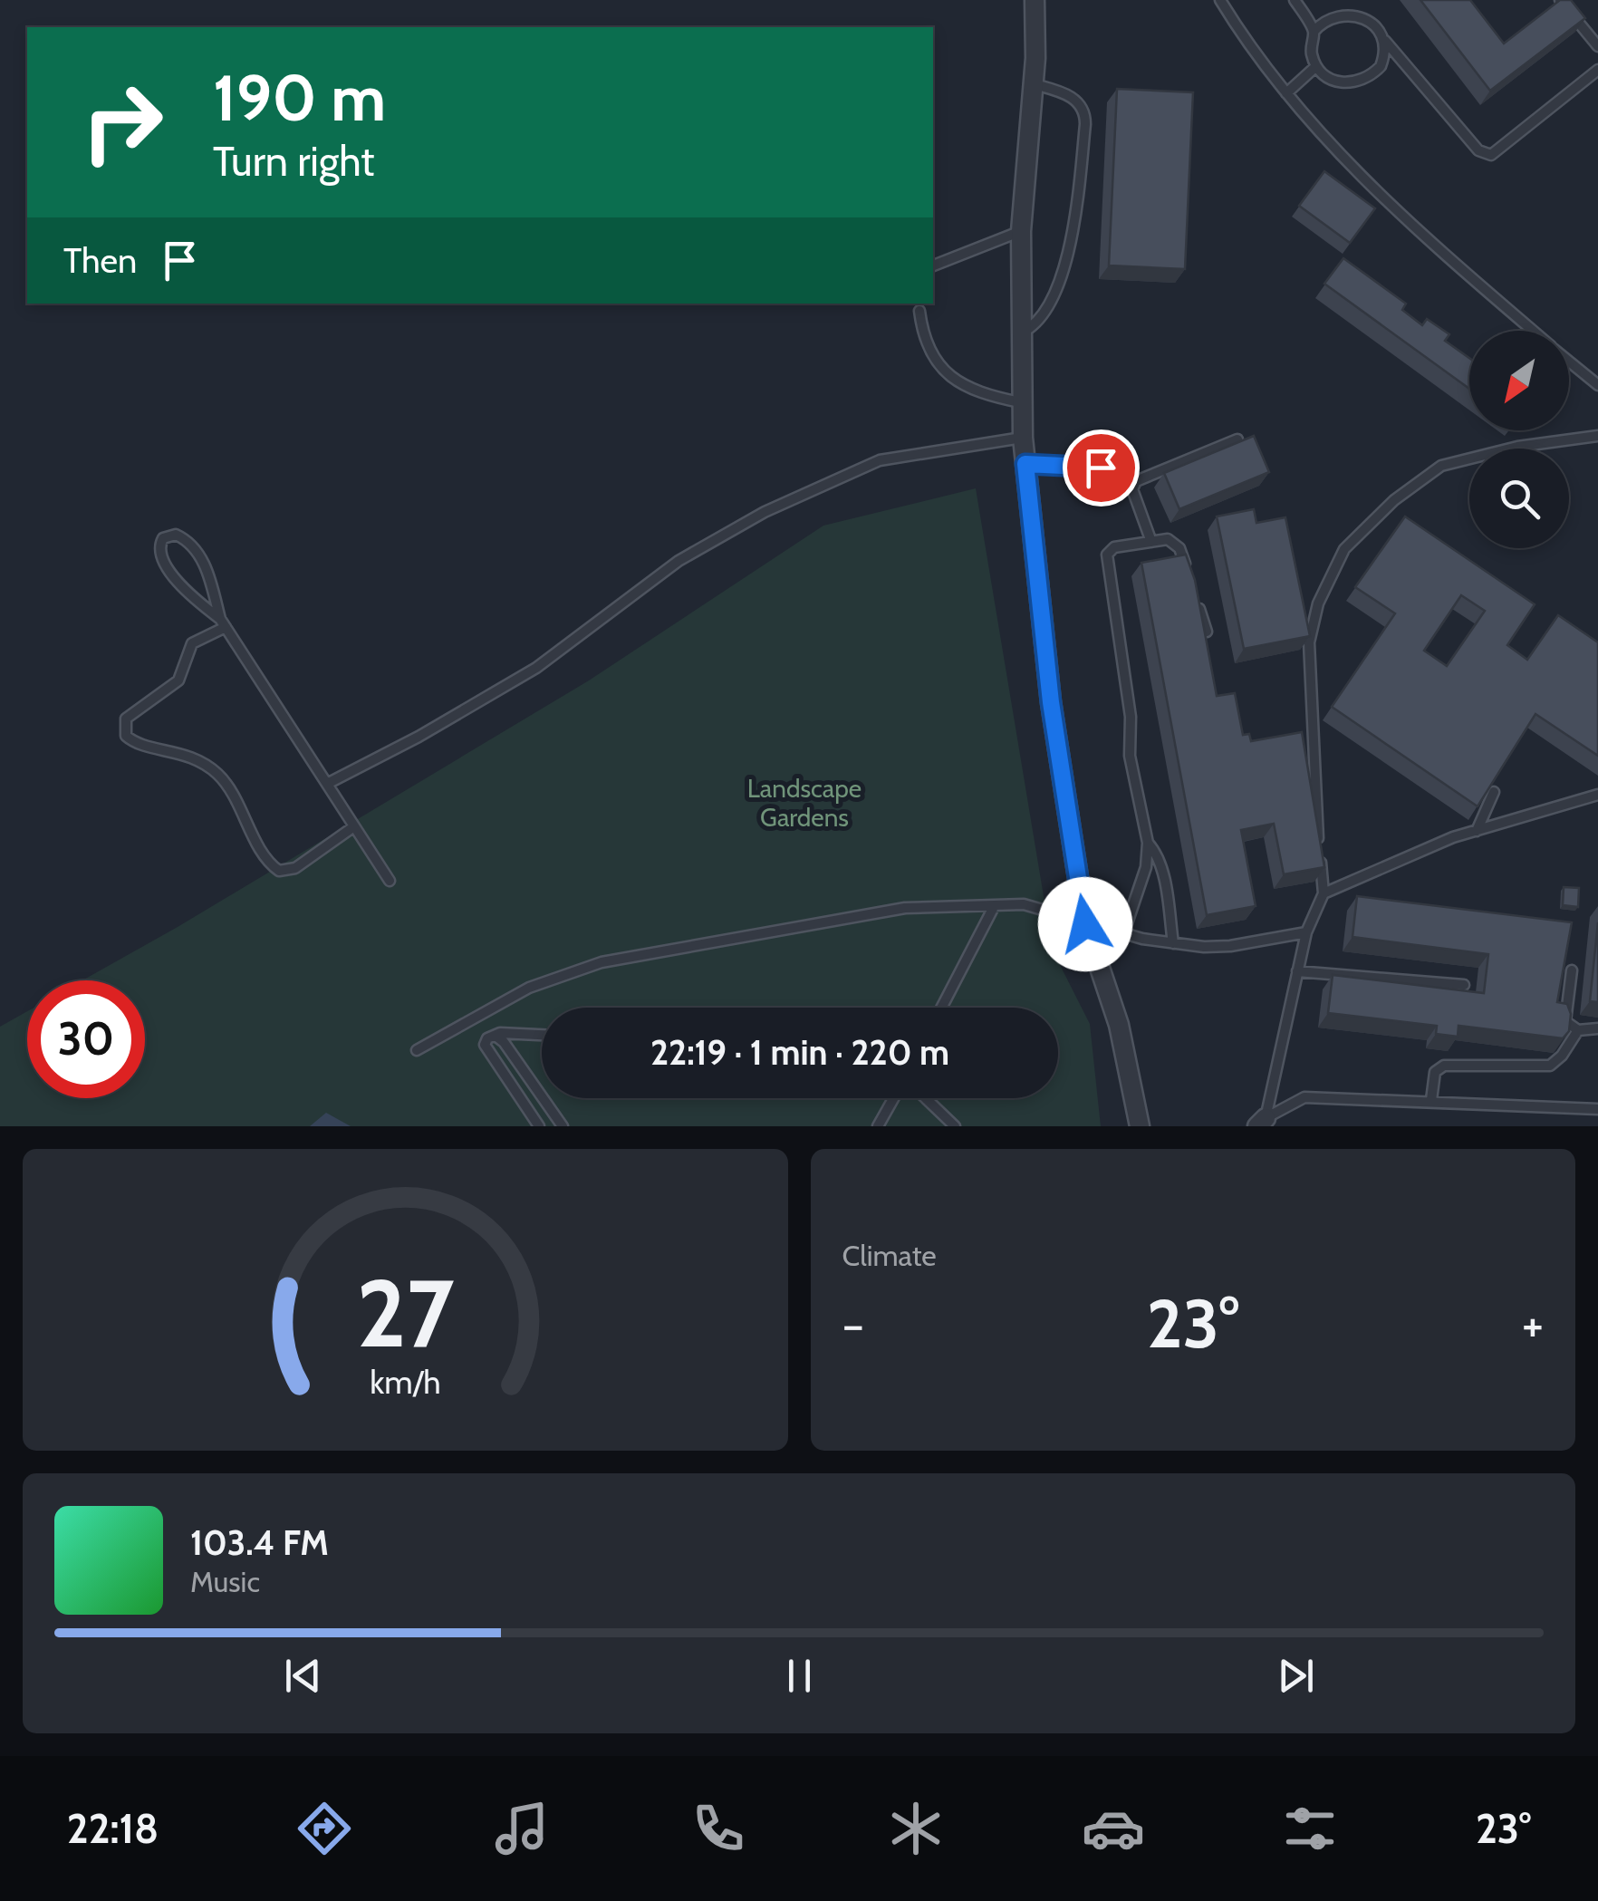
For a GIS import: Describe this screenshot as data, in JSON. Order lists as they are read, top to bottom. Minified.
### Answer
{"parks":["Landscape Gardens"],"north":"bottom left","page":{"turn":["190 m","Turn right"],"then":"Then","limit":"30","trip":"22:19 · 1 min · 220 m","tile":"Climate","heat":["−","23°","+"],"song":["103.4 FM","Music"],"tabs":["22:18","23°"],"gauge":["27","km/h"]}}
